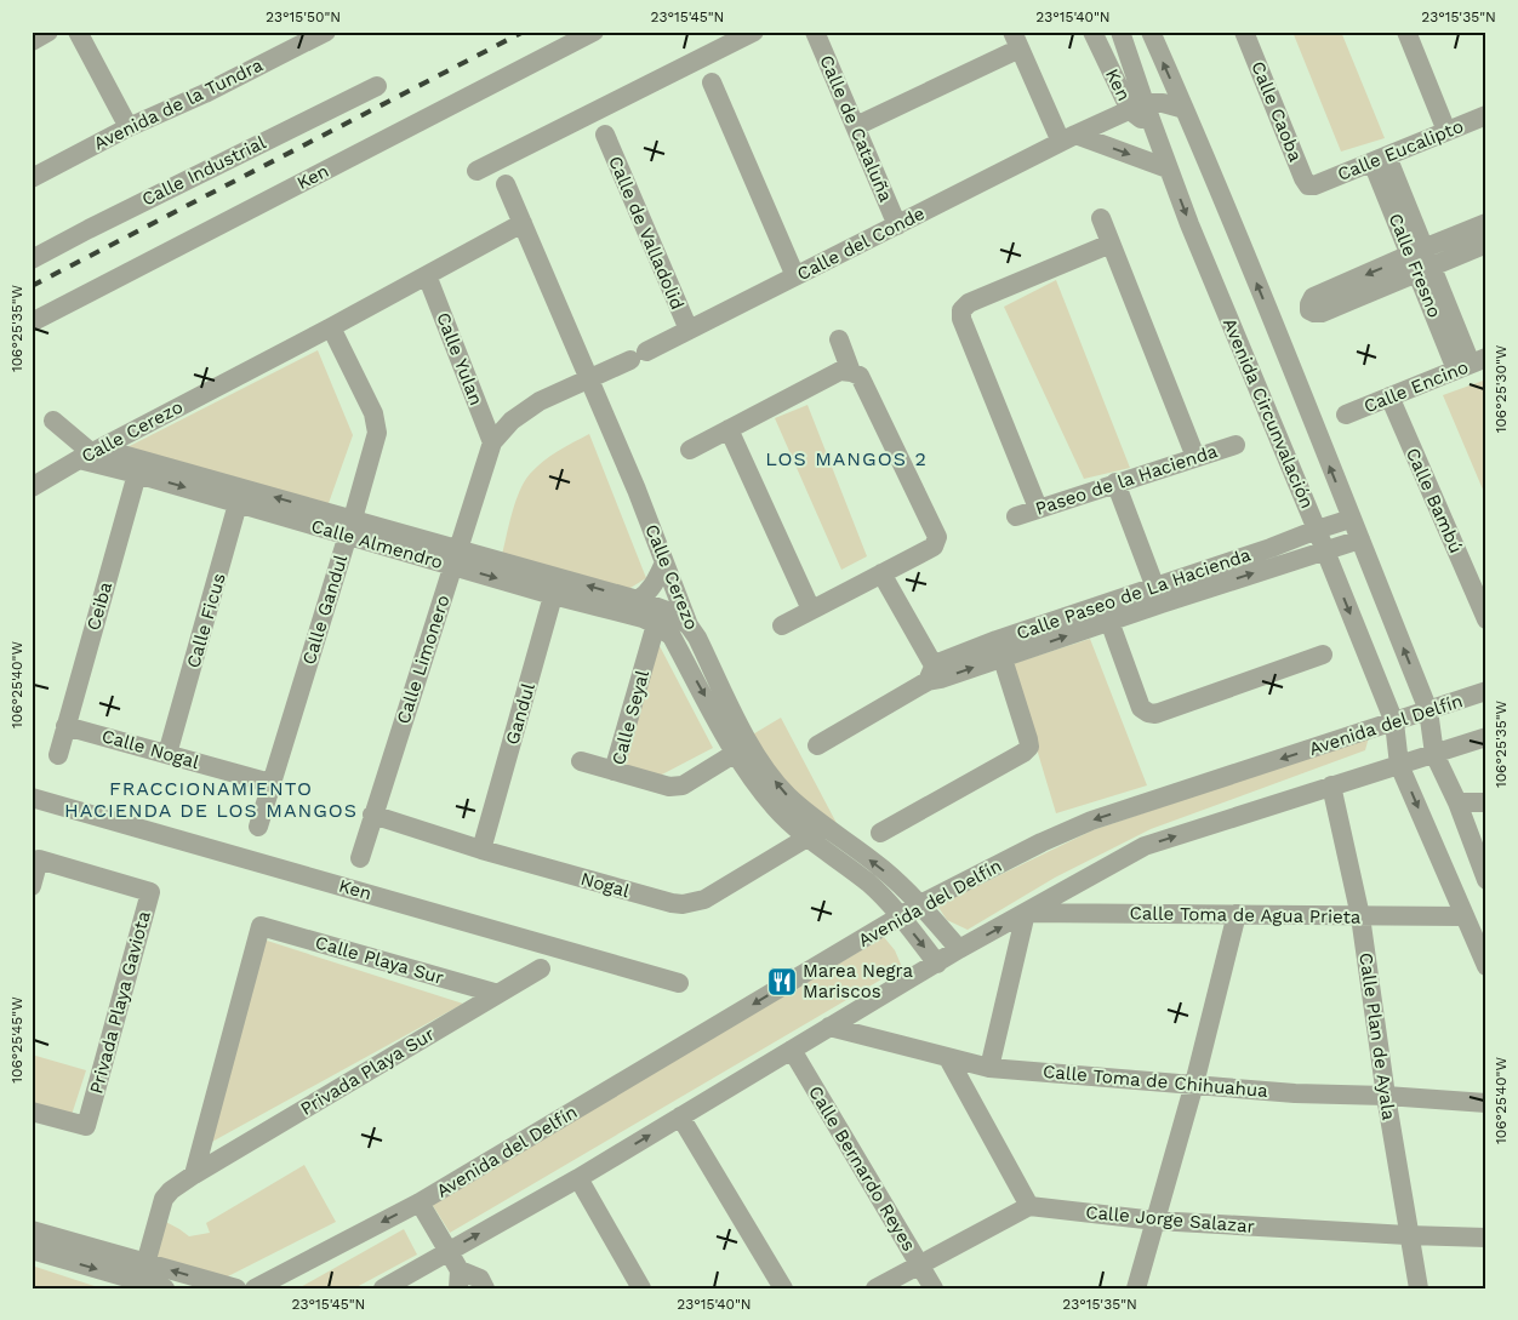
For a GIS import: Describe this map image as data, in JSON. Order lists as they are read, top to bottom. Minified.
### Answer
{"streets":{"street":["Ken","Avenida de la Tundra","Calle Caoba","Calle de Cataluña","Calle Eucalipto","Calle Industrial","Calle de Valladolid","Calle del Conde","Calle Fresno","Calle Yulan","Calle Encino","Avenida Circunvalación","Calle Cerezo","Paseo de la Hacienda","Calle Bambú","Calle Almendro","Calle Paseo de La Hacienda","Ceiba","Calle Gandul","Calle Ficus","Calle Limonero","Gandul","Calle Seyal","Avenida del Delfín","Calle Nogal","Nogal","Calle Toma de Agua Prieta","Calle Playa Sur","Privada Playa Gaviota","Calle Plan de Ayala","Privada Playa Sur","Calle Toma de Chihuahua","Calle Bernardo Reyes","Calle Jorge Salazar"]},"crossings":[["Ken","Avenida Circunvalación"],["Calle Caoba","Calle Eucalipto"],["Calle de Cataluña","Calle del Conde"],["Calle Eucalipto","Calle Fresno"],["Calle de Valladolid","Calle del Conde"],["Calle del Conde","Calle Limonero"],["Calle Fresno","Calle Encino"],["Calle Yulan","Calle Cerezo"],["Calle Yulan","Calle Limonero"],["Calle Encino","Calle Bambú"],["Avenida Circunvalación","Calle Paseo de La Hacienda"],["Avenida Circunvalación","Avenida del Delfín"],["Avenida Circunvalación","Calle Toma de Agua Prieta"],["Calle Cerezo","Calle Almendro"],["Calle Cerezo","Calle Gandul"],["Calle Cerezo","Calle Limonero"],["Calle Cerezo","Calle Seyal"],["Calle Cerezo","Avenida del Delfín"],["Calle Cerezo","Nogal"],["Calle Almendro","Ceiba"],["Calle Almendro","Calle Gandul"],["Calle Almendro","Calle Ficus"],["Calle Almendro","Calle Limonero"],["Calle Almendro","Gandul"],["Calle Almendro","Calle Seyal"],["Ceiba","Calle Nogal"],["Calle Gandul","Calle Nogal"],["Calle Ficus","Calle Nogal"],["Calle Limonero","Nogal"],["Gandul","Nogal"],["Calle Toma de Agua Prieta","Calle Plan de Ayala"],["Calle Playa Sur","Privada Playa Sur"],["Calle Plan de Ayala","Calle Toma de Chihuahua"],["Calle Plan de Ayala","Calle Jorge Salazar"]],"districts":["LOS MANGOS 2","FRACCIONAMIENTO HACIENDA DE LOS MANGOS"],"places":{"restaurant":["Marea Negra Mariscos"]},"coordinates":["23°15'50\"N","23°15'45\"N","23°15'40\"N","23°15'35\"N","106°25'35\"W","106°25'30\"W","106°25'40\"W","106°25'45\"W"]}
